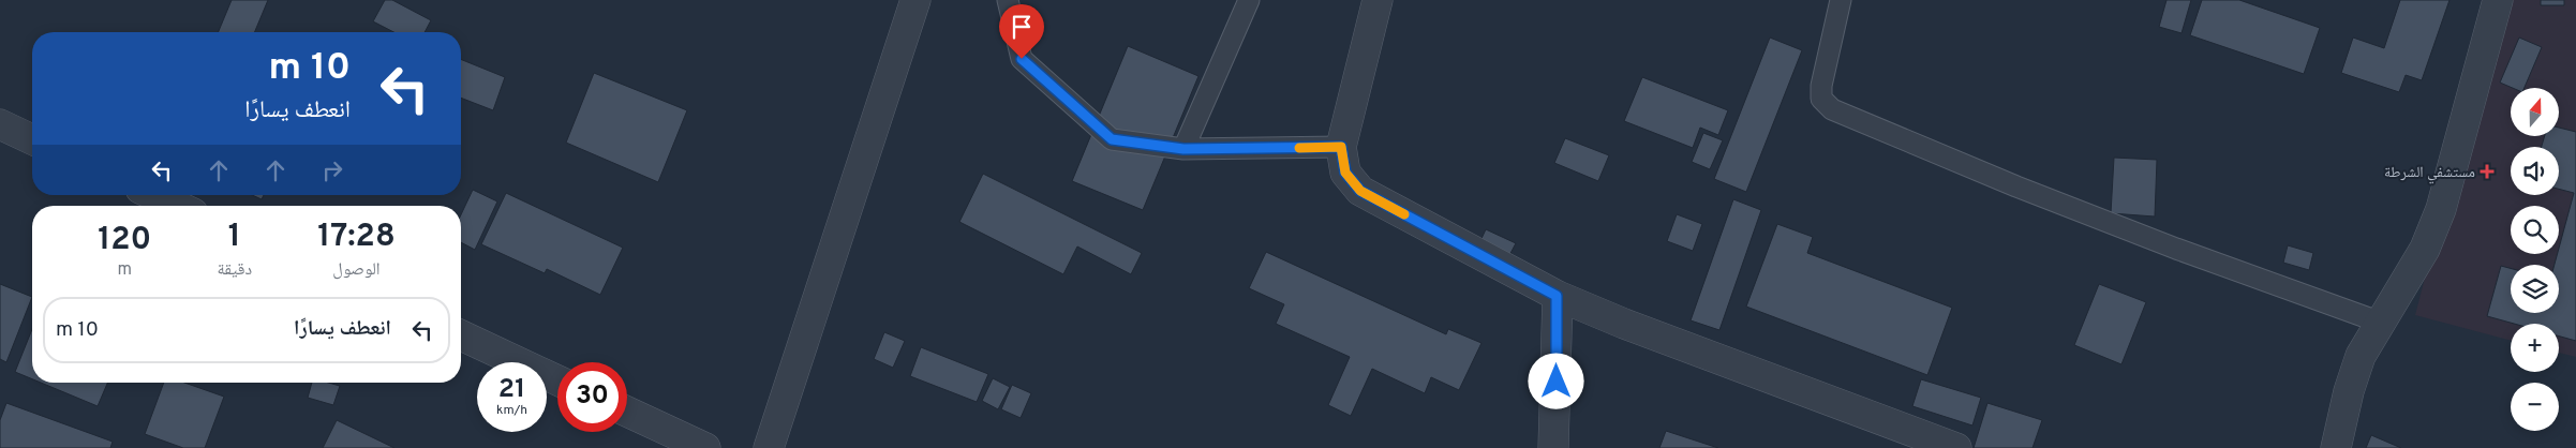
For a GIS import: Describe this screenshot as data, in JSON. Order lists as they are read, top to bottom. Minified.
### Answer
{"places":{"health":["مستشفي الشرطة"]},"north":"top","page":{"turn":["10 m","انعطف يسارًا"],"map_buttons":["+","−"],"eta":["17:28","الوصول","1","دقيقة","120","m"],"list":[{"name":"انعطف يسارًا","value":"10 m"}],"speed":"21 km/h","limit":"30"}}
